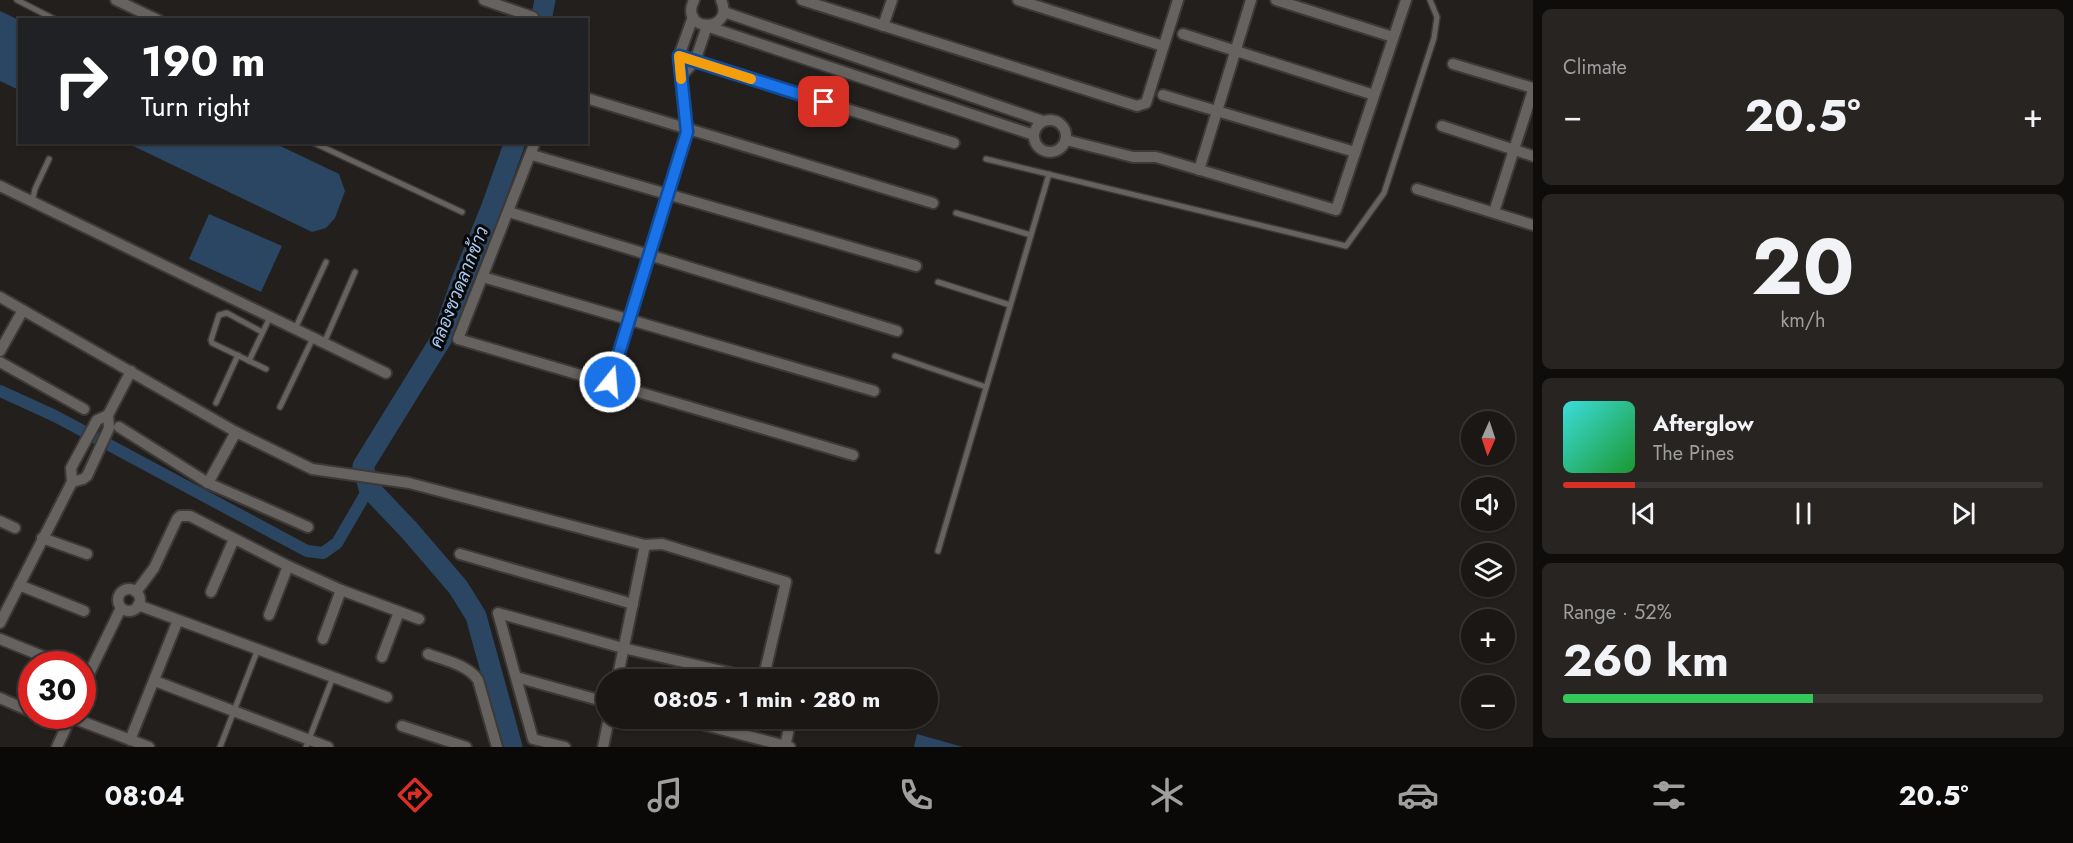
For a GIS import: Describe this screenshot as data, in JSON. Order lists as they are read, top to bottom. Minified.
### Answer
{"water":["คลองชวดลากข้าว"],"north":"bottom","page":{"tile":["Climate",["20","km/h"],["Range · 52%","260 km"]],"turn":["190 m","Turn right"],"heat":["−","20.5°","+"],"song":["Afterglow","The Pines"],"map_buttons":["+","−"],"limit":"30","trip":"08:05 · 1 min · 280 m","tabs":["08:04","20.5°"]}}
